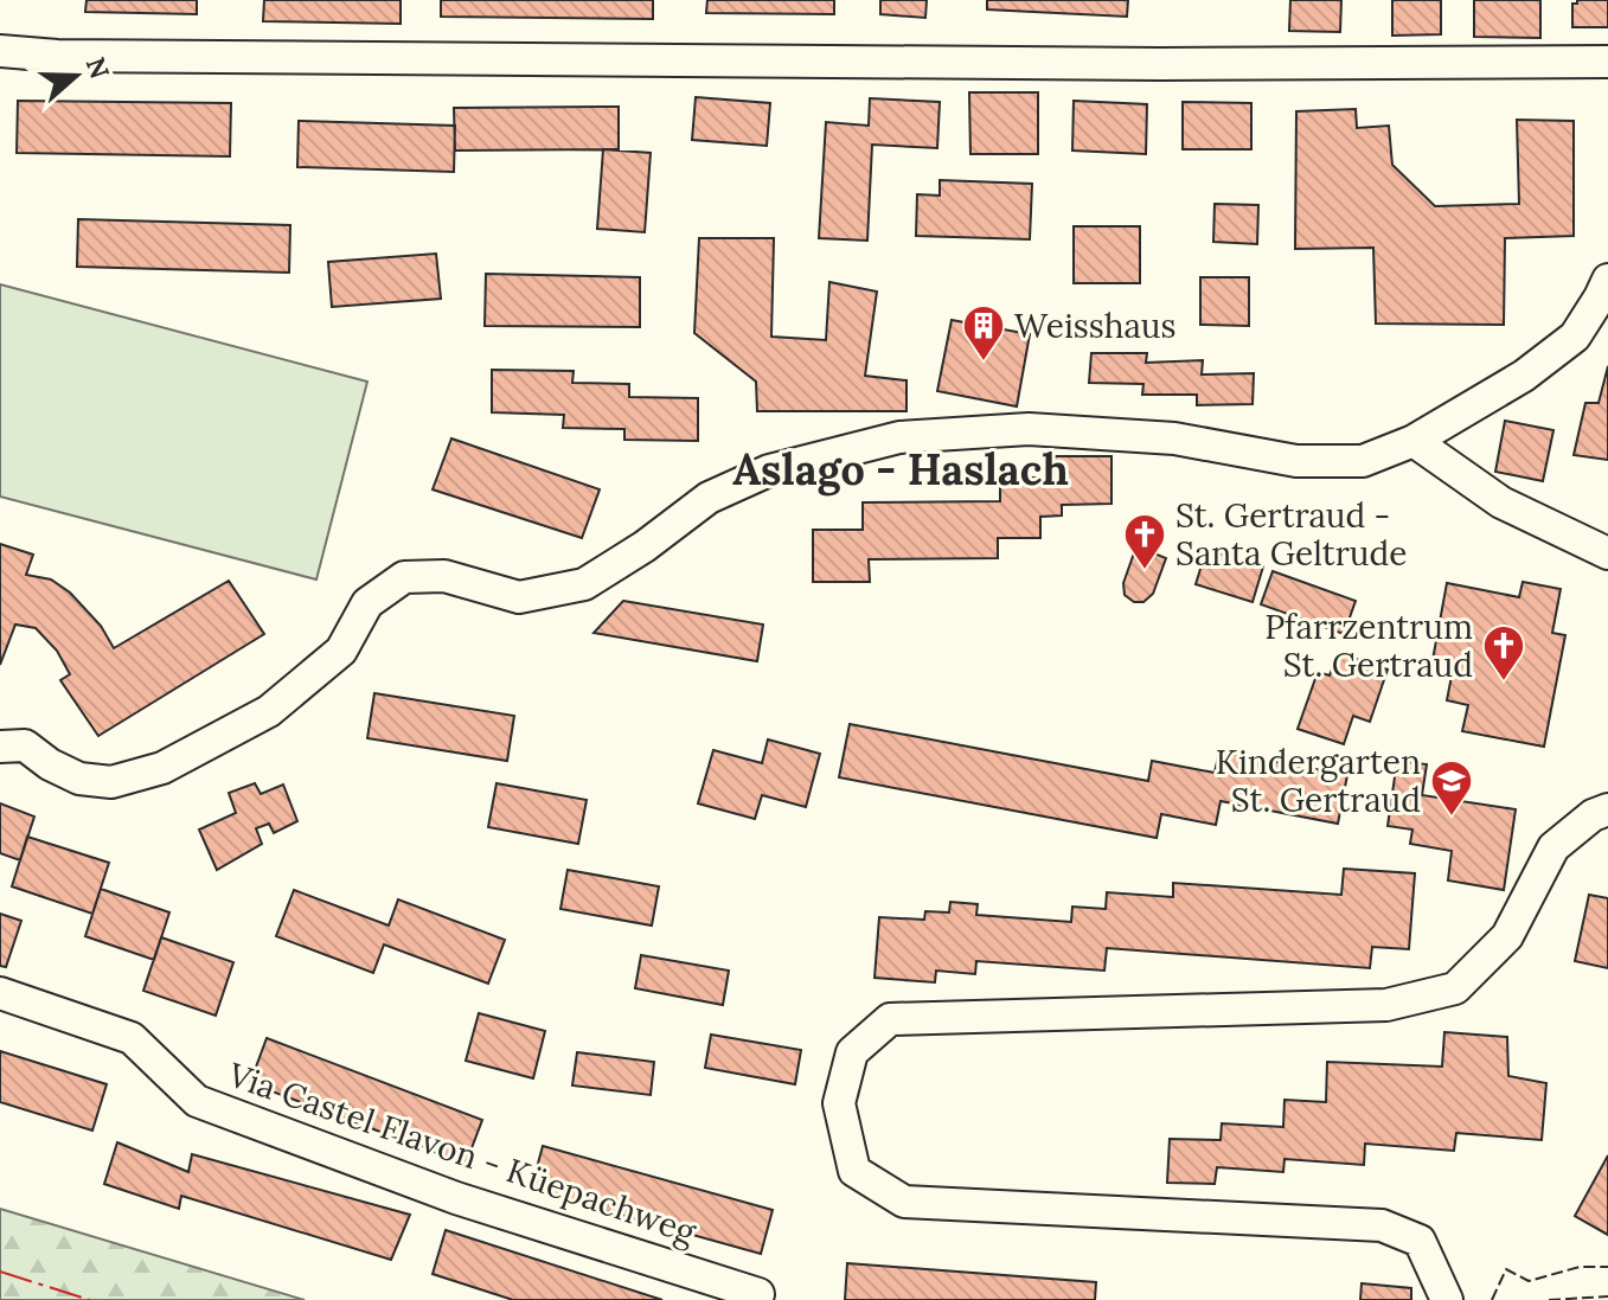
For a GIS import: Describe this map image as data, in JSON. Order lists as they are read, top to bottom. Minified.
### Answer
{"streets":{"street":["Via Castel Flavon - Küepachweg"]},"districts":["Aslago - Haslach"],"places":{"building":["Weisshaus"],"church":["St. Gertraud - Santa Geltrude","Pfarrzentrum St. Gertraud"],"school or university":["Kindergarten St. Gertraud"]},"north":"right"}
